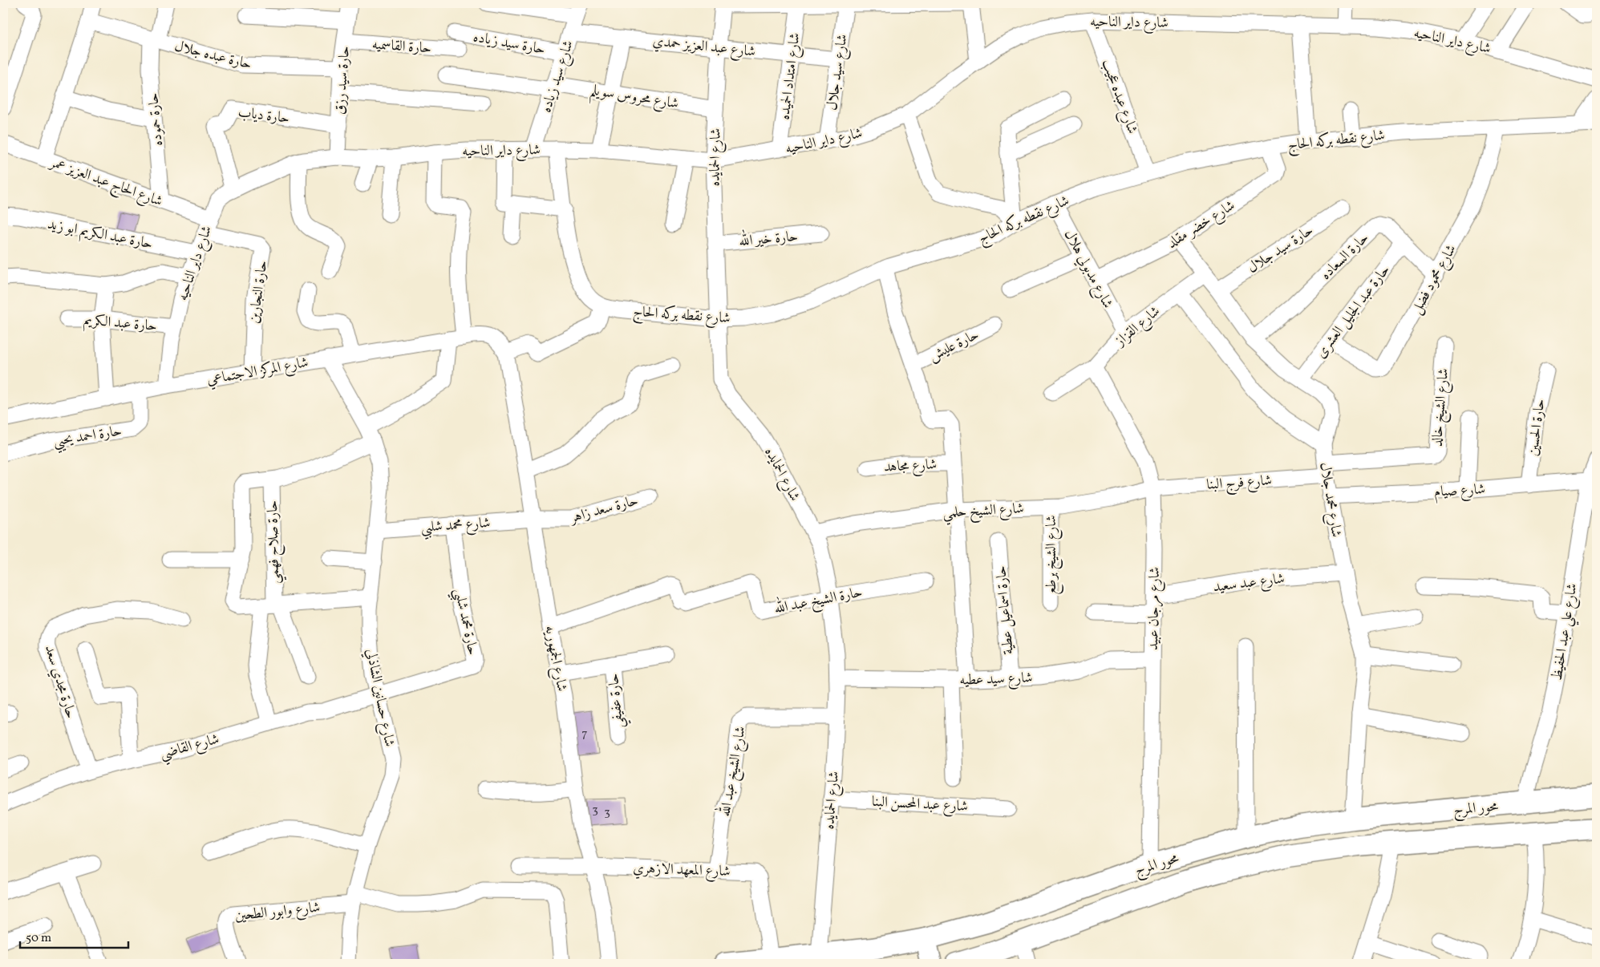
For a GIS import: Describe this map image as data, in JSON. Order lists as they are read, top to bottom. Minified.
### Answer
{"streets":{"main road":["محور المرج"],"street":["شارع داير الناحيه","حارة سيد زياده","حارة القاسميه","شارع عبد العزيز حمدي","حارة عبده جلال","شارع سيد جلال","شارع سيد زياده","شارع امتداد الحميده","حارة سيد رزق","شارع محروس سويلم","شارع عبده عجيب","حارة دياب","حارة حموده","شارع نقطه بركه الحاج","شارع الحمايده","شارع الحاج عبد العزيز عمر","شارع خضر مقلد","حارة عبد الكريم ابو زيد","حارة خير الله","حارة سيد جلال","حارة السعاده","شارع مدبولي هلال","شارع محمود فضل","حارة النجارين","حارة عبد الجليل العشرى","حارة عبد الكريم","شارع القزاز","حارة عليش","شارع المركز الاجتماعي","شارع الشيخ خالد","حارة الحسين","حارة احمد يحيي","شارع مجاهد","شارع فرج البنا","شارع صيام","شارع محمد جلال","حارة سعد زاهر","شارع الشيخ حلمي","شارع محمد شلبي","حارة صلاح فهمي","شارع الشيخ برطع","شارع عبد سعيد","حارة الشيخ عبد الله","شارع مرجان عبيد","حارة اسماعيل عطية","حارة محمد شلبي","شارع علي عبد الحفيظ","شارع الجمهوريه","شارع سيد عطيه","حارة مجدي سعد","شارع حسانين الشاذلي","حارة عفيفي","شارع القاضي","شارع الشيخ عبد الله","شارع عبد المحسن البنا","شارع المعهد الازهري","شارع وابور الطحين"]},"crossings":[["شارع داير الناحيه","شارع سيد جلال"],["شارع داير الناحيه","شارع سيد زياده"],["شارع داير الناحيه","شارع امتداد الحميده"],["شارع داير الناحيه","حارة سيد رزق"],["شارع داير الناحيه","شارع عبده عجيب"],["شارع داير الناحيه","حارة دياب"],["شارع داير الناحيه","شارع نقطه بركه الحاج"],["شارع داير الناحيه","شارع الحمايده"],["شارع داير الناحيه","شارع الحاج عبد العزيز عمر"],["شارع داير الناحيه","حارة عبد الكريم ابو زيد"],["شارع داير الناحيه","حارة النجارين"],["شارع داير الناحيه","حارة عبد الكريم"],["شارع داير الناحيه","شارع المركز الاجتماعي"],["حارة سيد زياده","شارع سيد زياده"],["حارة القاسميه","حارة سيد رزق"],["شارع عبد العزيز حمدي","شارع سيد جلال"],["شارع عبد العزيز حمدي","شارع سيد زياده"],["شارع عبد العزيز حمدي","شارع امتداد الحميده"],["شارع عبد العزيز حمدي","شارع الحمايده"],["حارة عبده جلال","حارة سيد رزق"],["حارة عبده جلال","حارة حموده"],["شارع سيد زياده","شارع محروس سويلم"],["حارة سيد رزق","حارة دياب"],["شارع محروس سويلم","شارع الحمايده"],["شارع عبده عجيب","شارع نقطه بركه الحاج"],["حارة حموده","شارع الحاج عبد العزيز عمر"],["شارع نقطه بركه الحاج","شارع الحمايده"],["شارع نقطه بركه الحاج","شارع خضر مقلد"],["شارع نقطه بركه الحاج","شارع مدبولي هلال"],["شارع نقطه بركه الحاج","شارع محمود فضل"],["شارع الحمايده","حارة خير الله"],["شارع الحمايده","شارع الشيخ حلمي"],["شارع الحمايده","حارة الشيخ عبد الله"],["شارع الحمايده","شارع سيد عطيه"],["شارع الحمايده","شارع الشيخ عبد الله"],["شارع الحمايده","شارع عبد المحسن البنا"],["شارع الحمايده","محور المرج"],["شارع خضر مقلد","شارع مدبولي هلال"],["شارع خضر مقلد","شارع محمد جلال"],["حارة سيد جلال","شارع محمد جلال"],["حارة السعاده","شارع محمود فضل"],["حارة السعاده","حارة عبد الجليل العشرى"],["حارة السعاده","شارع محمد جلال"],["شارع مدبولي هلال","شارع القزاز"],["شارع محمود فضل","حارة عبد الجليل العشرى"],["حارة النجارين","شارع المركز الاجتماعي"],["حارة عبد الجليل العشرى","شارع محمد جلال"],["شارع القزاز","شارع محمد جلال"],["شارع القزاز","شارع مرجان عبيد"],["شارع المركز الاجتماعي","حارة احمد يحيي"],["شارع المركز الاجتماعي","شارع الجمهوريه"],["شارع المركز الاجتماعي","شارع حسانين الشاذلي"],["شارع الشيخ خالد","شارع فرج البنا"],["شارع الشيخ خالد","شارع محمد جلال"],["حارة الحسين","شارع صيام"],["شارع فرج البنا","شارع محمد جلال"],["شارع فرج البنا","شارع الشيخ حلمي"],["شارع فرج البنا","شارع مرجان عبيد"],["شارع صيام","شارع محمد جلال"],["شارع صيام","شارع علي عبد الحفيظ"],["شارع محمد جلال","شارع عبد سعيد"],["شارع محمد جلال","محور المرج"],["حارة سعد زاهر","شارع محمد شلبي"],["حارة سعد زاهر","شارع الجمهوريه"],["شارع الشيخ حلمي","شارع الشيخ برطع"],["شارع الشيخ حلمي","شارع مرجان عبيد"],["شارع محمد شلبي","حارة محمد شلبي"],["شارع محمد شلبي","شارع الجمهوريه"],["شارع محمد شلبي","شارع حسانين الشاذلي"],["شارع عبد سعيد","شارع مرجان عبيد"],["حارة الشيخ عبد الله","شارع الجمهوريه"],["شارع مرجان عبيد","شارع سيد عطيه"],["شارع مرجان عبيد","محور المرج"],["حارة اسماعيل عطية","شارع سيد عطيه"],["حارة محمد شلبي","شارع حسانين الشاذلي"],["حارة محمد شلبي","شارع القاضي"],["شارع علي عبد الحفيظ","محور المرج"],["شارع الجمهوريه","حارة عفيفي"],["شارع الجمهوريه","شارع المعهد الازهري"],["حارة مجدي سعد","شارع القاضي"],["شارع حسانين الشاذلي","شارع القاضي"],["شارع حسانين الشاذلي","شارع وابور الطحين"],["شارع الشيخ عبد الله","شارع المعهد الازهري"],["محور المرج","شارع المعهد الازهري"]],"house_numbers":["7","3","3"],"scale_bar":"50 m"}
